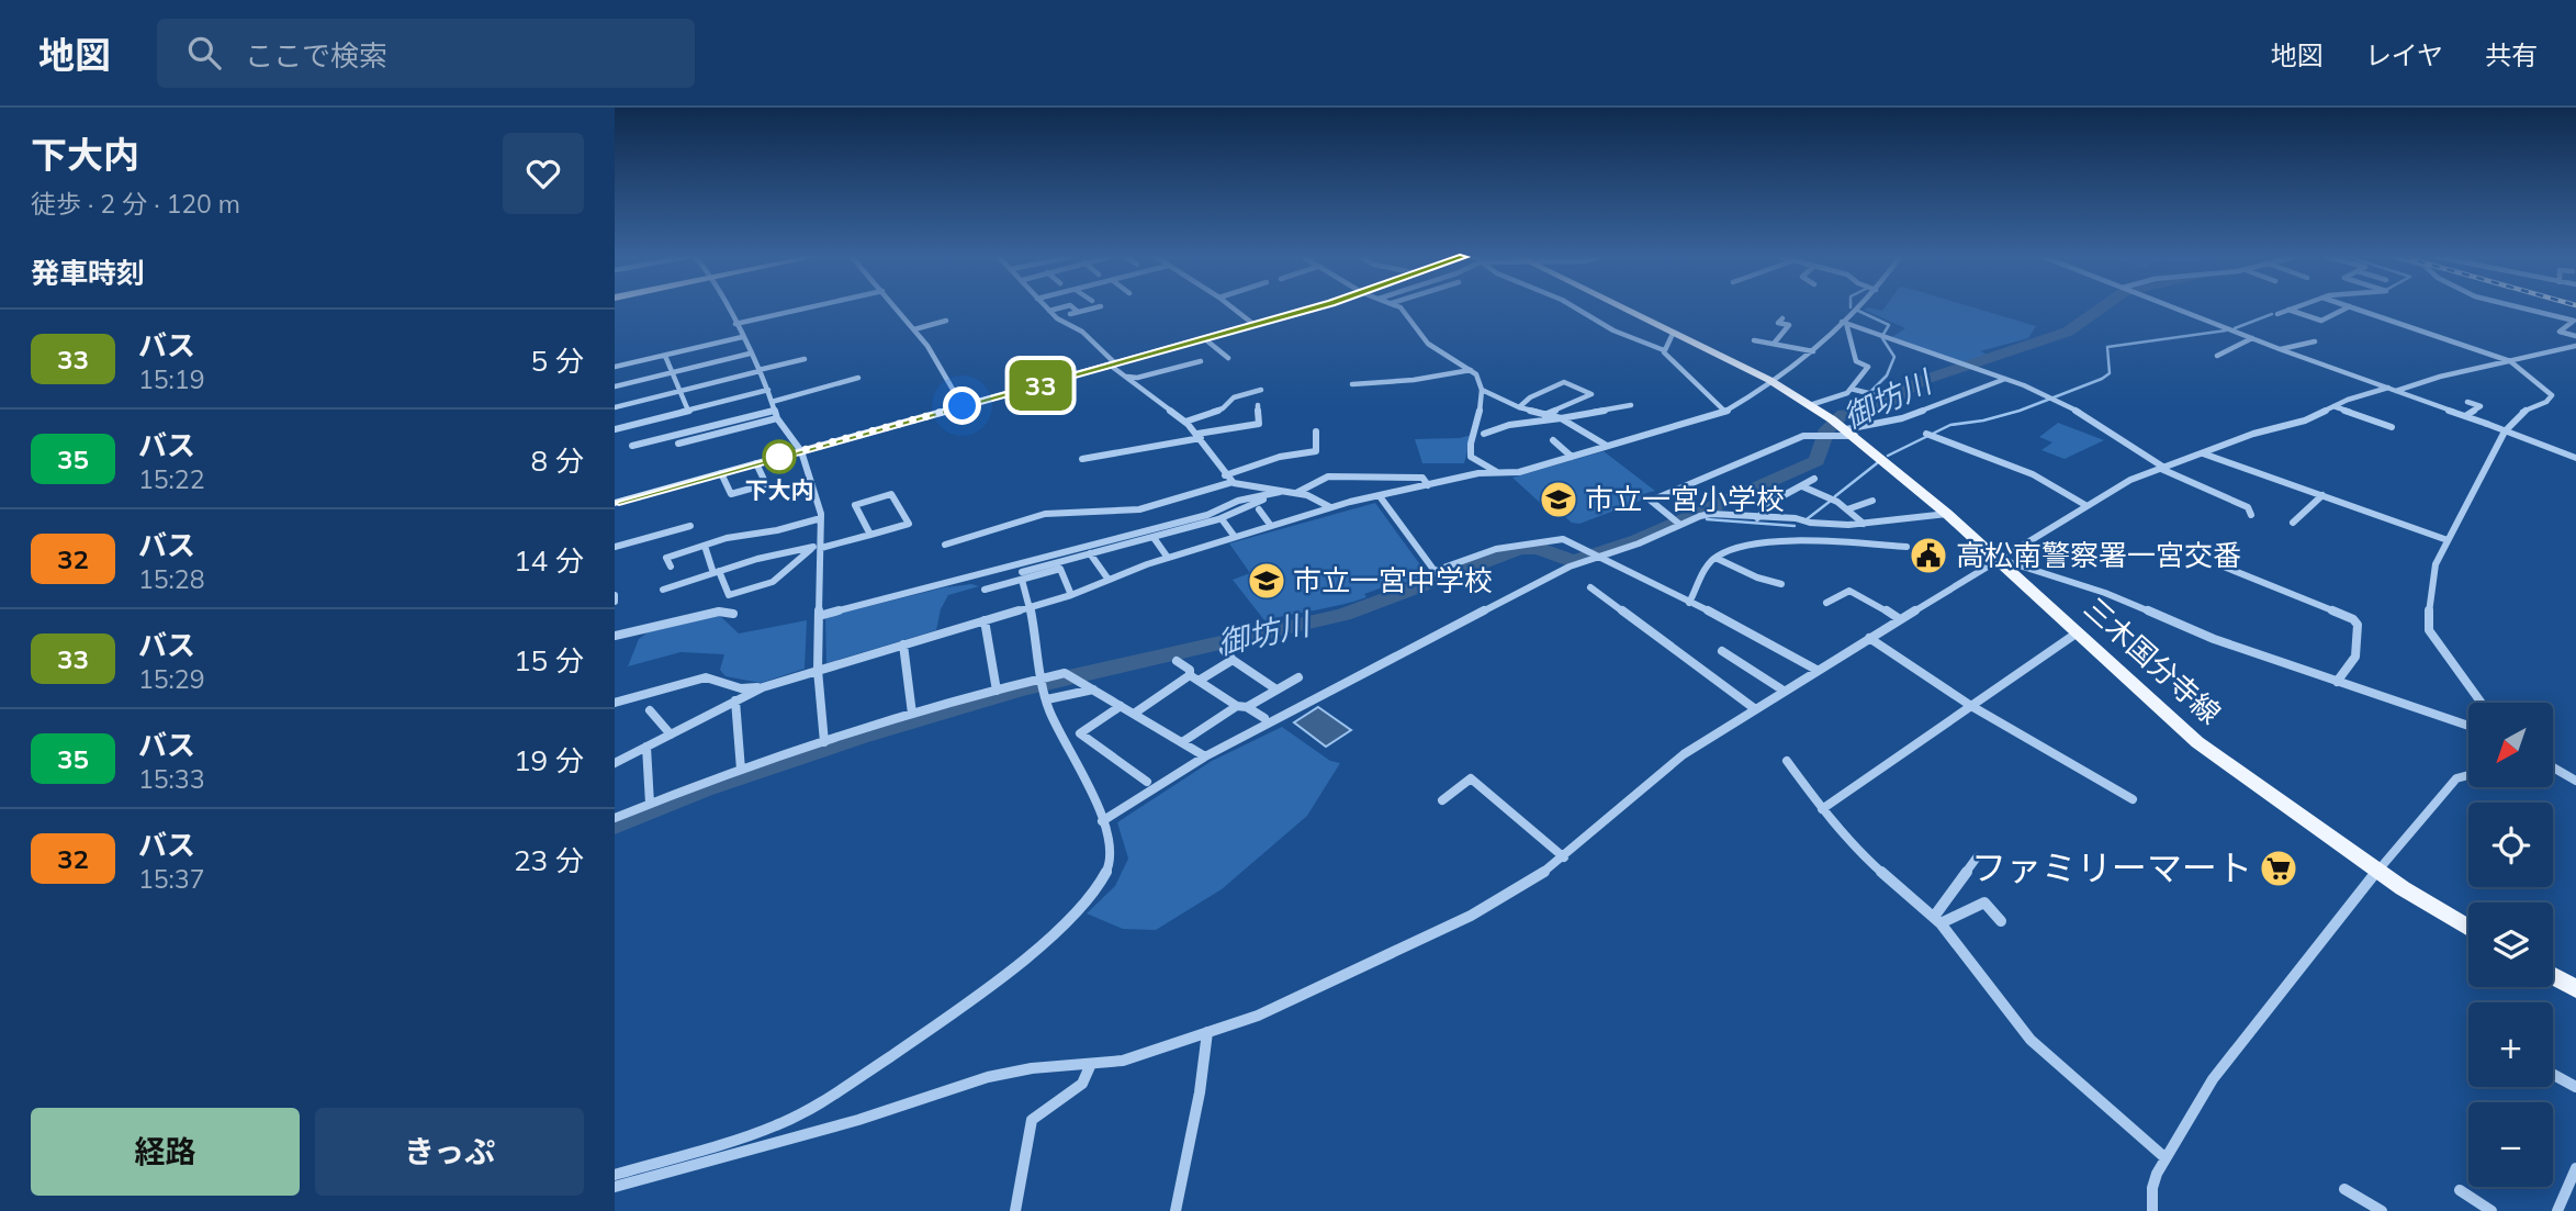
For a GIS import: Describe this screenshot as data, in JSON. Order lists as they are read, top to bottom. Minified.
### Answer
{"streets":{"main road":["三木国分寺線"]},"water":["御坊川"],"places":{"other":["下大内"],"school or university":["市立一宮小学校","市立一宮中学校"],"public building":["高松南警察署一宮交番"],"supermarket":["ファミリーマート"]},"lines":["bus line 33"],"north":"bottom left","page":{"header":"地図","search":"ここで検索","nav":["地図","レイヤ","共有"],"heading":[["下大内","徒歩 · 2 分 · 120 m"],"発車時刻"],"on_map":"33","list":[{"mark":"33","name":"バス","note":"15:19","value":"5 分"},{"mark":"35","name":"バス","note":"15:22","value":"8 分"},{"mark":"32","name":"バス","note":"15:28","value":"14 分"},{"mark":"33","name":"バス","note":"15:29","value":"15 分"},{"mark":"35","name":"バス","note":"15:33","value":"19 分"},{"mark":"32","name":"バス","note":"15:37","value":"23 分"}],"map_buttons":["+","−"],"buttons":["経路","きっぷ"]}}
